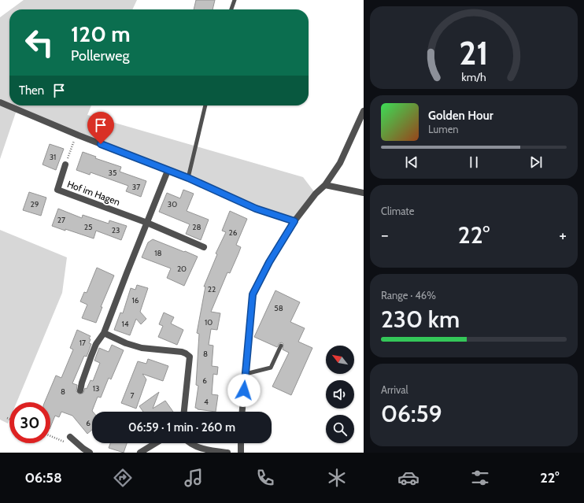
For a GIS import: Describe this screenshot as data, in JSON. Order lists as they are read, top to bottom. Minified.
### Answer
{"streets":{"street":["Hof im Hagen"]},"house_numbers":["31","35","37","29","30","27","25","28","23","26","18","20","22","16","58","10","14","17","8","6","13","8","7","4","6"],"north":"top left","page":{"turn":["120 m","Pollerweg"],"then":"Then","song":["Golden Hour","Lumen"],"tile":["Climate",["Range · 46%","230 km"],["Arrival","06:59"]],"heat":["−","22°","+"],"limit":"30","trip":"06:59 · 1 min · 260 m","tabs":["06:58","22°"],"gauge":["21","km/h"]}}
